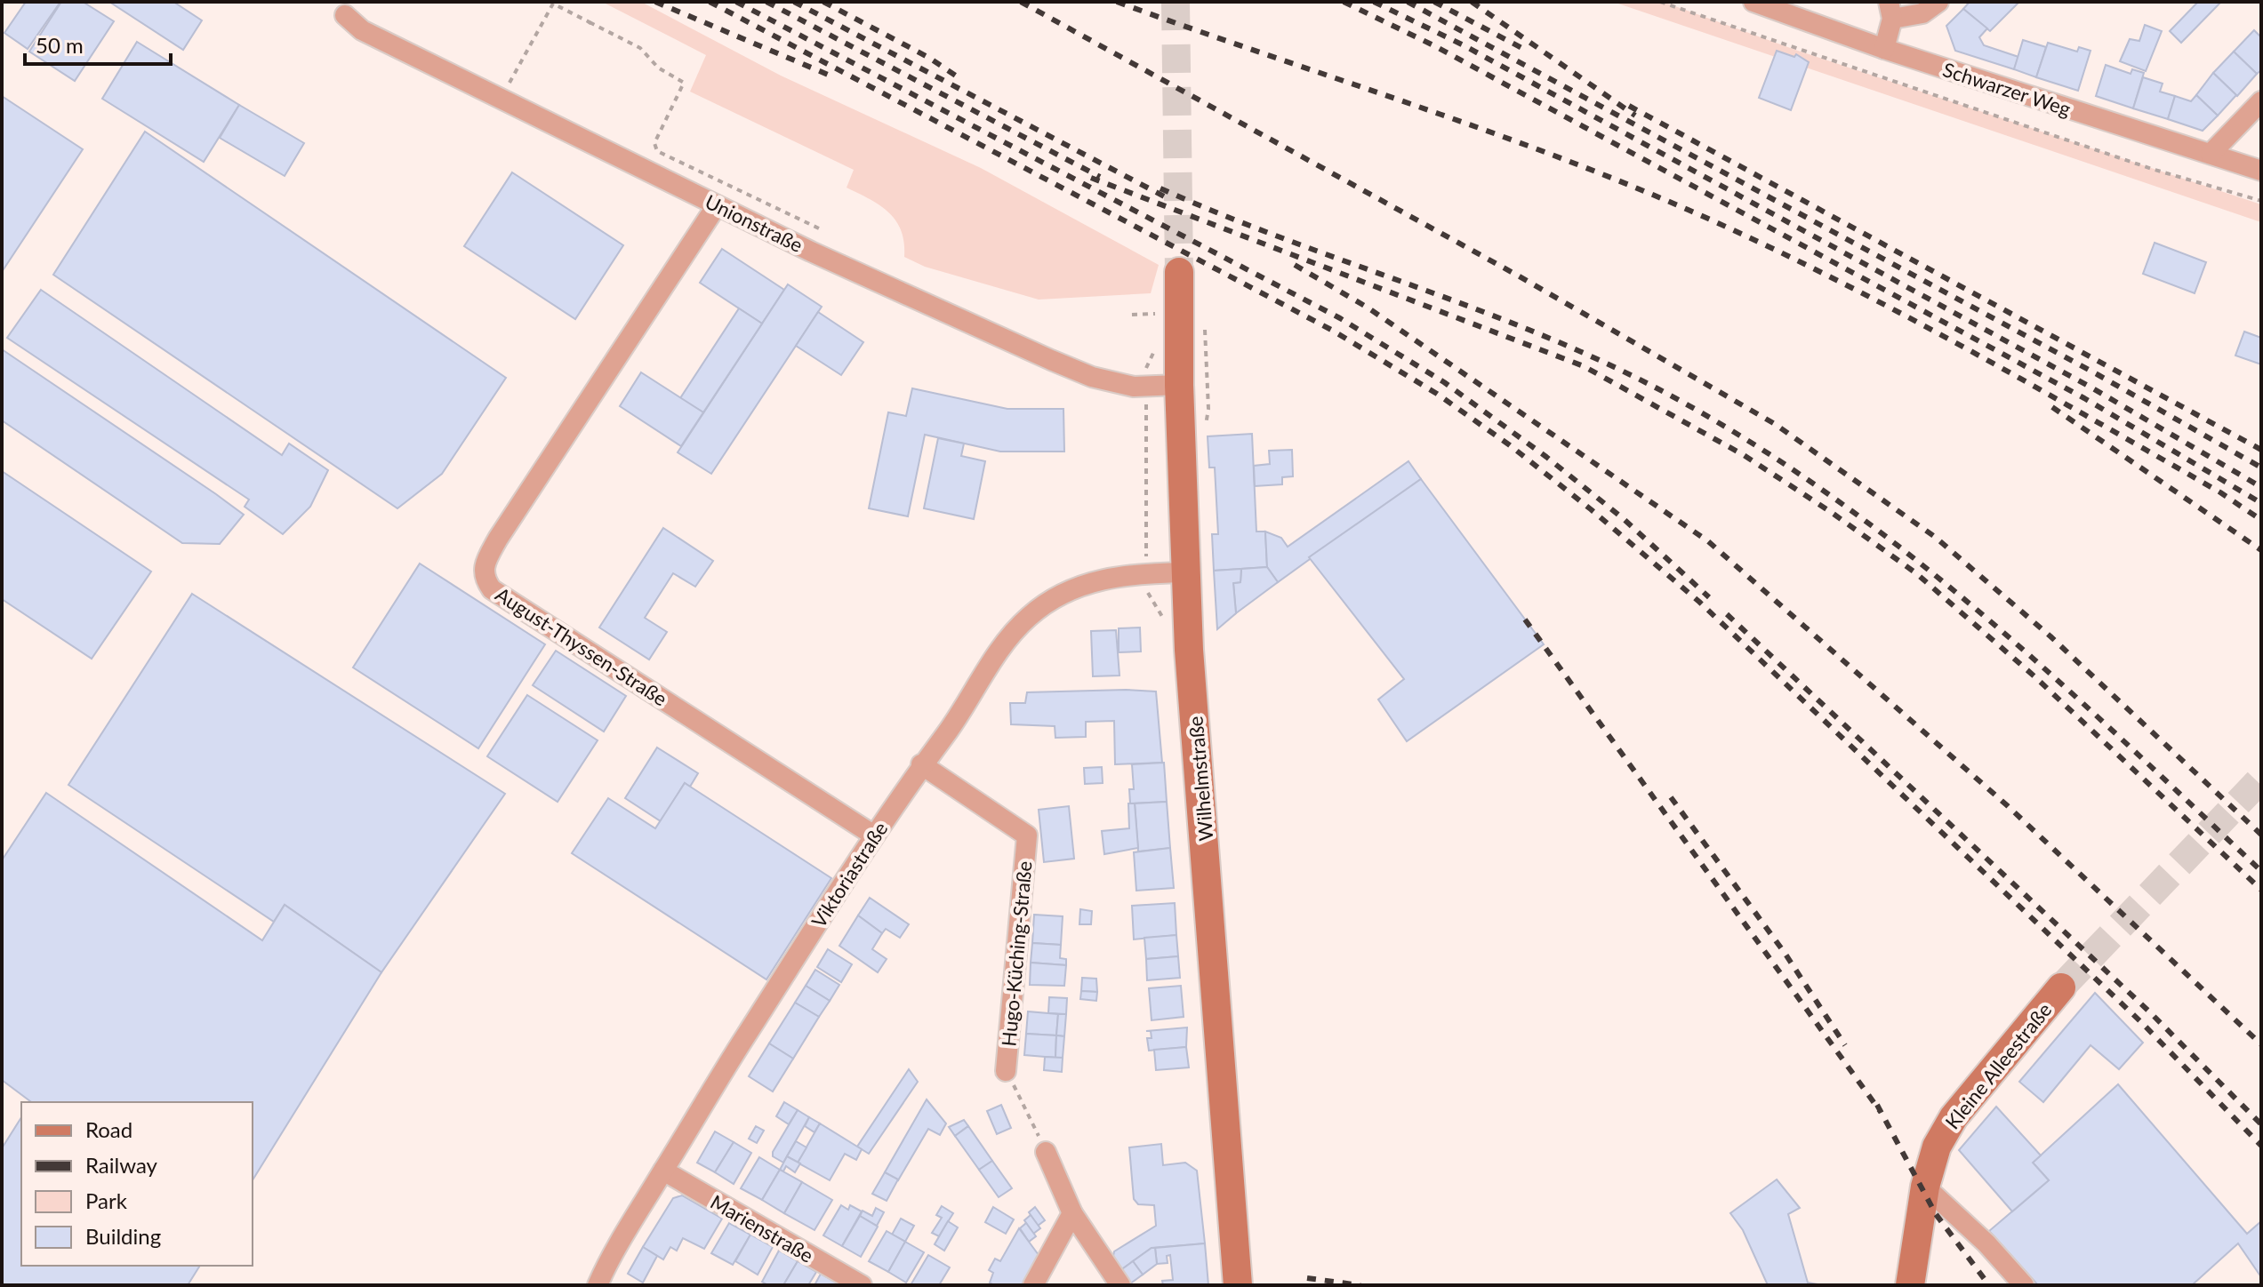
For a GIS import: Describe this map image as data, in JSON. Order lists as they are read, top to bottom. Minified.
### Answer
{"streets":{"main road":["Wilhelmstraße","Kleine Alleestraße"],"street":["Schwarzer Weg","Unionstraße","August-Thyssen-Straße","Viktoriastraße","Hugo-Küching-Straße","Marienstraße"]},"crossings":[["Unionstraße","August-Thyssen-Straße"],["Unionstraße","Wilhelmstraße"],["August-Thyssen-Straße","Viktoriastraße"],["Wilhelmstraße","Viktoriastraße"],["Viktoriastraße","Hugo-Küching-Straße"],["Viktoriastraße","Marienstraße"]],"legend":["Road","Railway","Park","Building"],"scale_bar":"50 m"}
